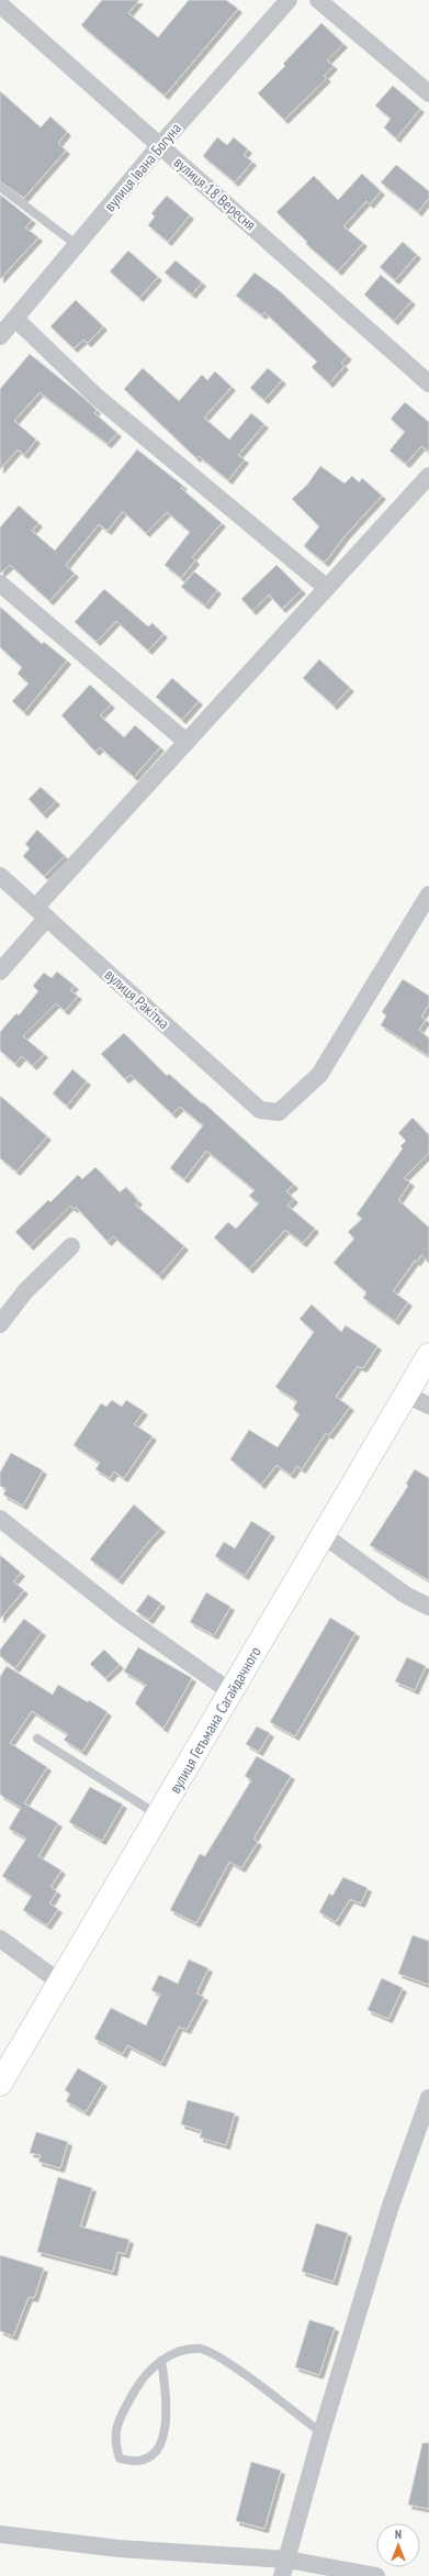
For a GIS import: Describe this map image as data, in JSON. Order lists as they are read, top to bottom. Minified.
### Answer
{"streets":{"main road":["вулиця Гетьмана Сагайдачного"],"street":["вулиця Івана Богуна","вулиця 18 Вересня","вулиця Ракітна"]},"crossings":[["вулиця Івана Богуна","вулиця 18 Вересня"]],"north":"top"}
